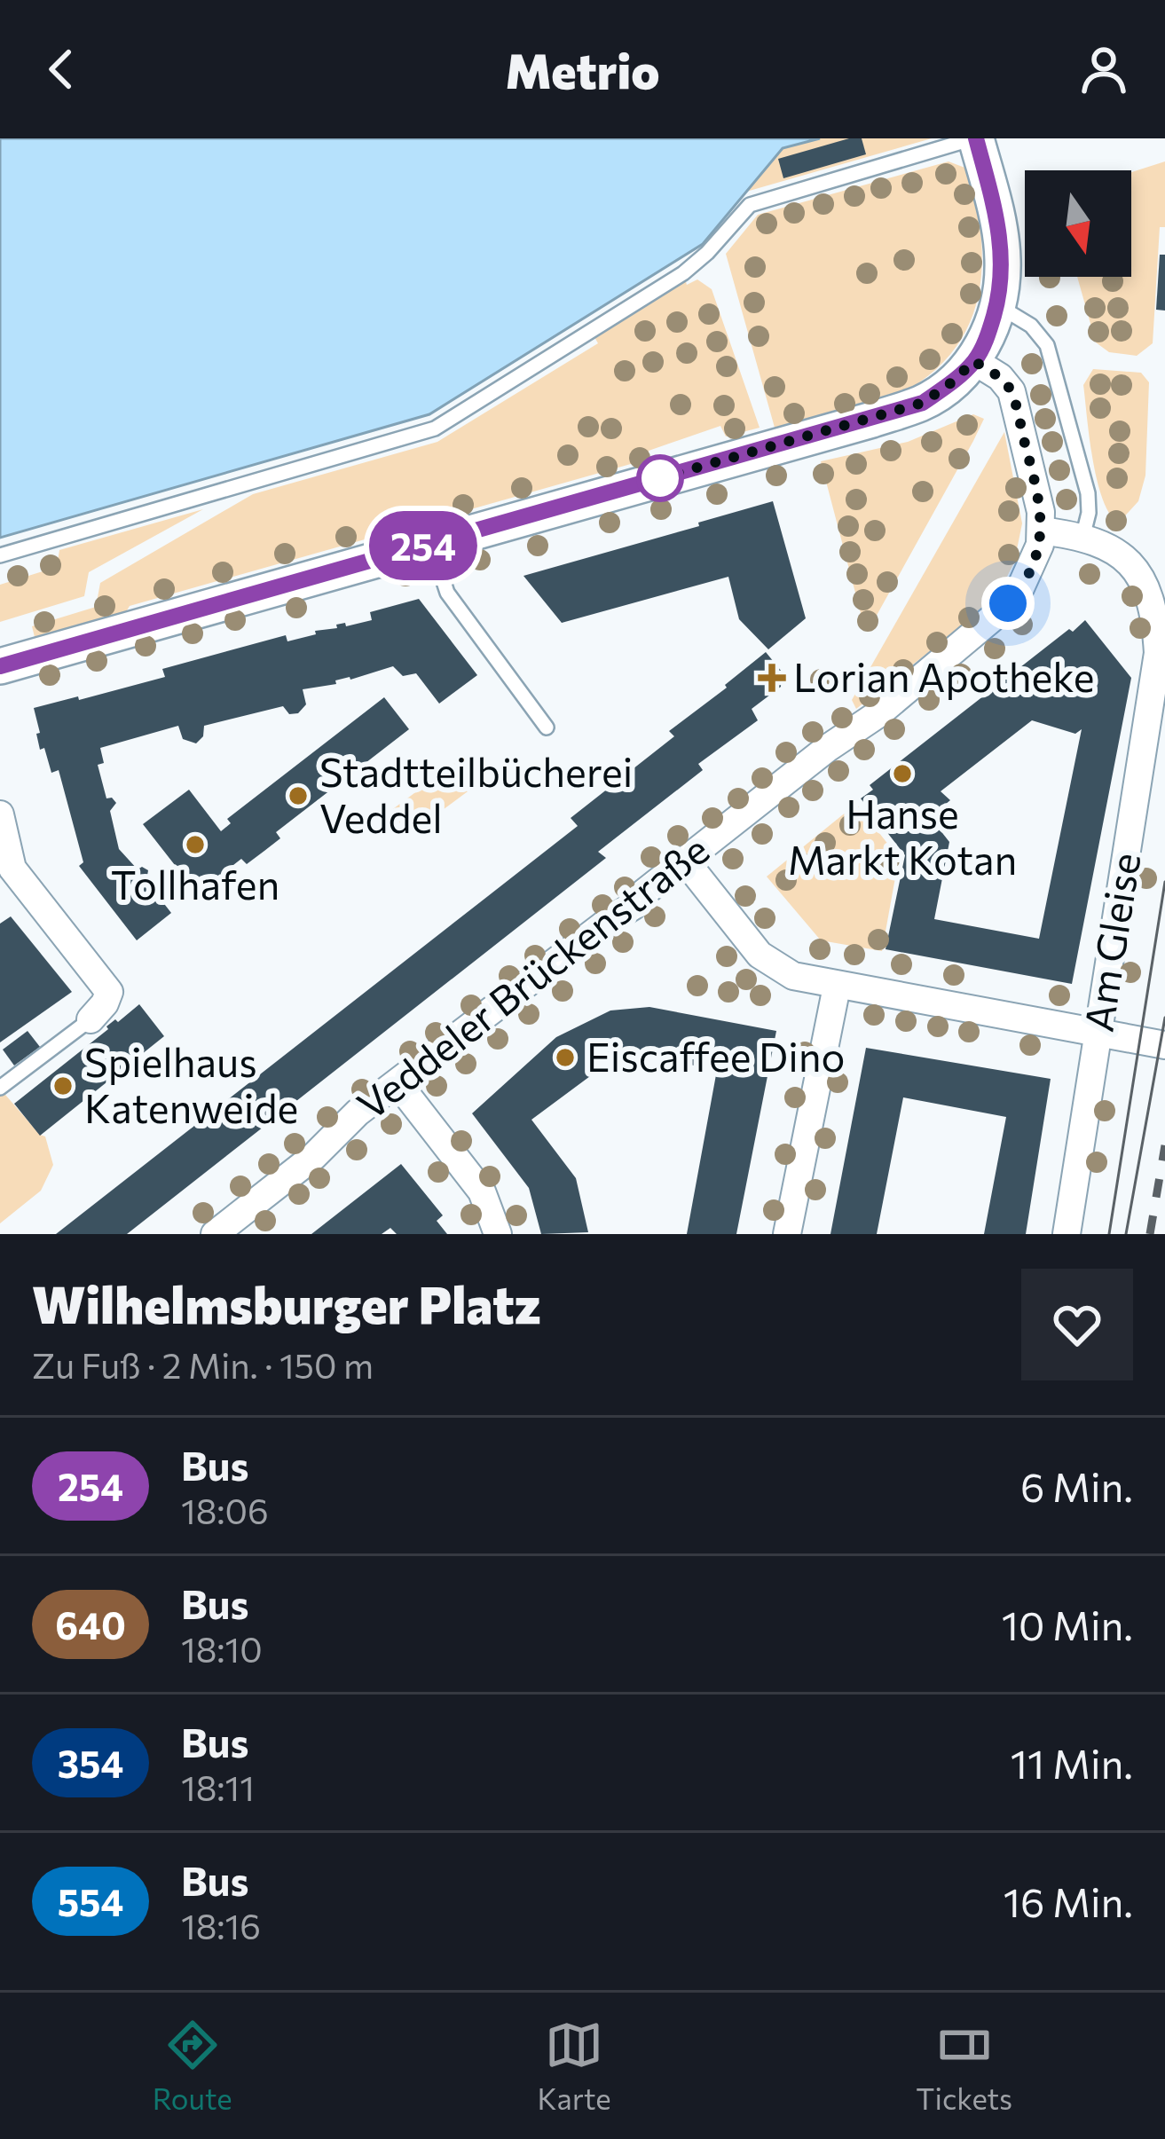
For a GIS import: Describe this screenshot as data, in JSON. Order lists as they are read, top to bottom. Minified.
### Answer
{"streets":{"street":["Am Gleise","Veddeler Brückenstraße"]},"crossings":[["Am Gleise","Veddeler Brückenstraße"]],"places":{"health":["Lorian Apotheke"],"other":["Hanse Markt Kotan","Stadtteilbücherei Veddel","Tollhafen","Eiscaffee Dino","Spielhaus Katenweide"]},"lines":["bus line 254"],"north":"bottom","page":{"header":"Metrio","on_map":"254","heading":["Wilhelmsburger Platz","Zu Fuß · 2 Min. · 150 m"],"list":[{"mark":"254","name":"Bus","note":"18:06","value":"6 Min."},{"mark":"640","name":"Bus","note":"18:10","value":"10 Min."},{"mark":"354","name":"Bus","note":"18:11","value":"11 Min."},{"mark":"554","name":"Bus","note":"18:16","value":"16 Min."}],"tabs":["Route","Karte","Tickets"]}}
